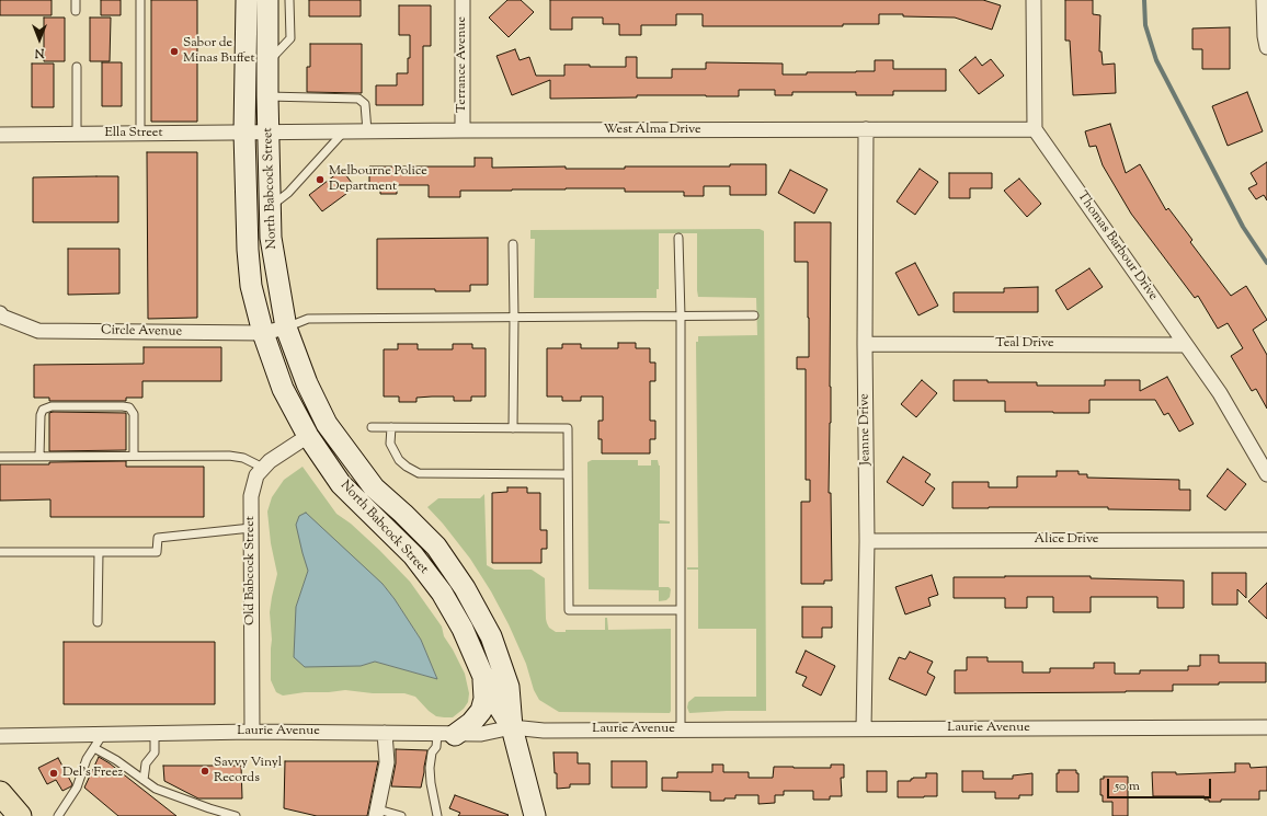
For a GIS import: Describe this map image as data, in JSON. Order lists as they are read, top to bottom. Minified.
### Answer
{"streets":{"main road":["North Babcock Street"],"street":["Terrance Avenue","West Alma Drive","Ella Street","Thomas Barbour Drive","Circle Avenue","Teal Drive","Jeanne Drive","Alice Drive","Old Babcock Street","Laurie Avenue"]},"crossings":[["Terrance Avenue","West Alma Drive"],["West Alma Drive","Ella Street"],["West Alma Drive","North Babcock Street"],["West Alma Drive","Thomas Barbour Drive"],["West Alma Drive","Jeanne Drive"],["Ella Street","North Babcock Street"],["North Babcock Street","Circle Avenue"],["North Babcock Street","Old Babcock Street"],["North Babcock Street","Laurie Avenue"],["Thomas Barbour Drive","Teal Drive"],["Teal Drive","Jeanne Drive"],["Jeanne Drive","Alice Drive"],["Jeanne Drive","Laurie Avenue"],["Old Babcock Street","Laurie Avenue"]],"places":["Sabor de Minas Buffet","Melbourne Police Department","Savvy Vinyl Records","Del's Freez"],"scale_bar":"50 m","north":"bottom"}
